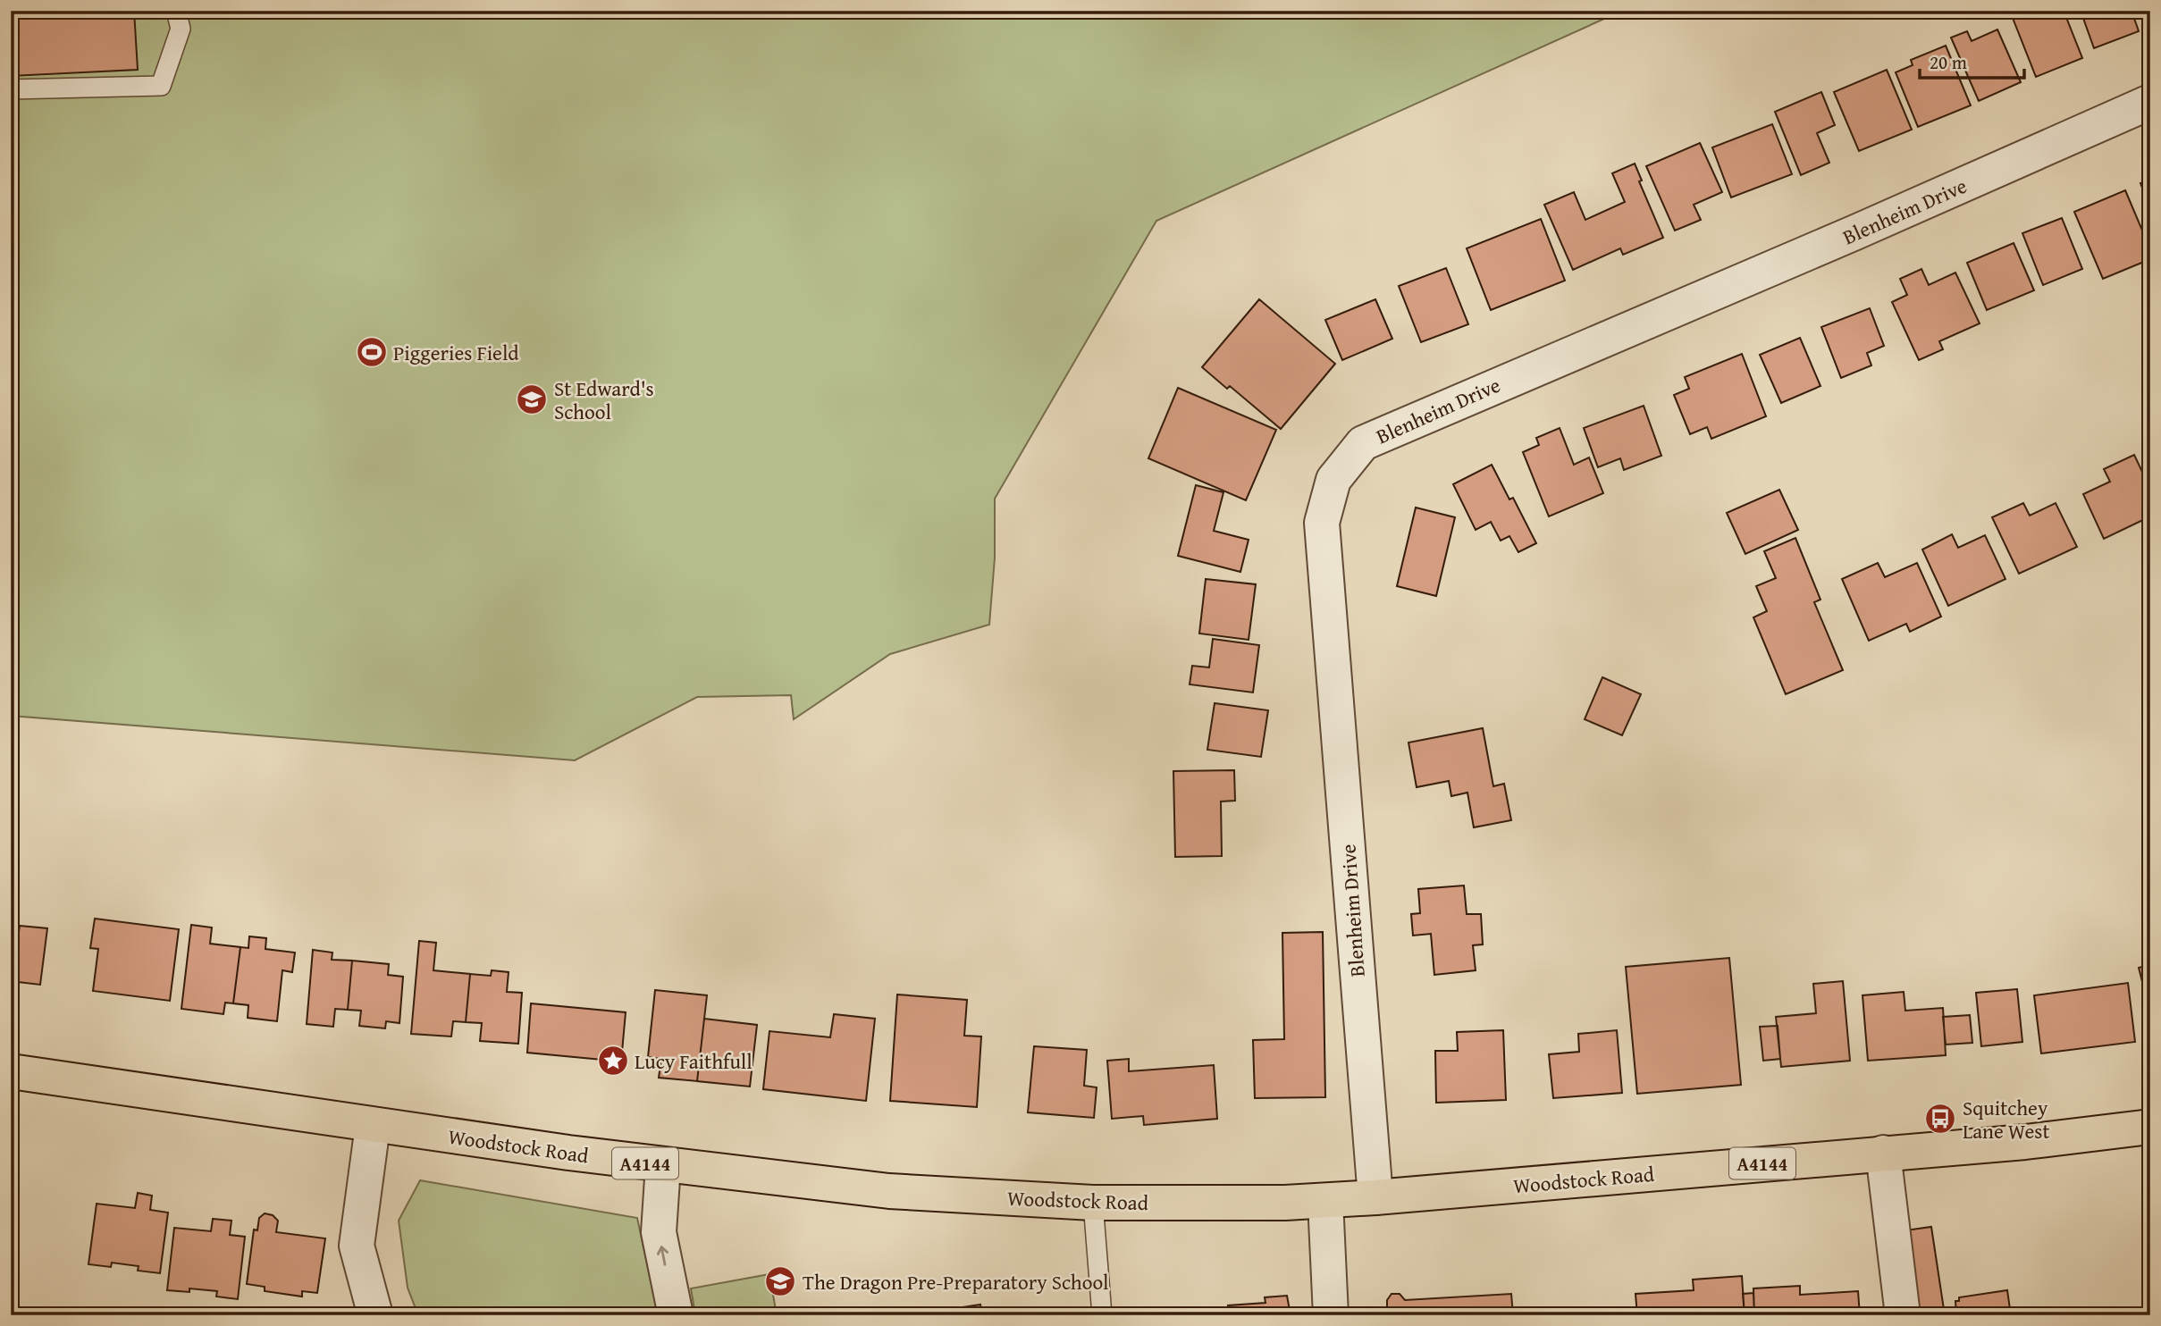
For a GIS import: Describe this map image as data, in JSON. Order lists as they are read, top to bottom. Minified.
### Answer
{"streets":{"main road":["Woodstock Road","A4144"],"street":["Blenheim Drive"]},"crossings":[["Blenheim Drive","Woodstock Road"]],"places":{"sports":["Piggeries Field"],"school or university":["St Edward's School","The Dragon Pre-Preparatory School"],"place":["Lucy Faithfull"],"bus stop":["Squitchey Lane West"]},"scale_bar":"20 m"}
